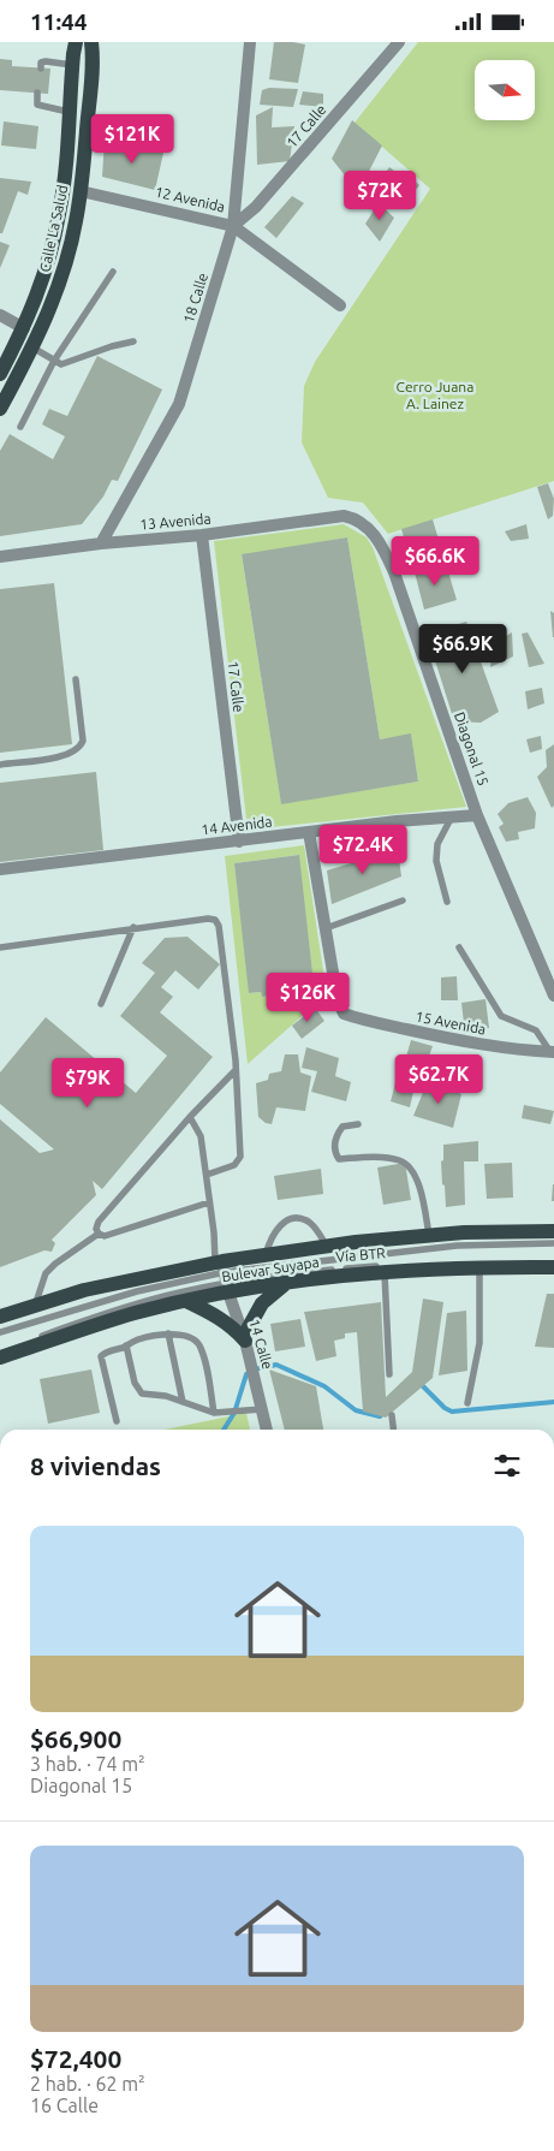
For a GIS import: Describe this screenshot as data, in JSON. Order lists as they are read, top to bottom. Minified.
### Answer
{"streets":{"main road":["Calle La Salud","Bulevar Suyapa"],"street":["17 Calle","12 Avenida","18 Calle","13 Avenida","Diagonal 15","14 Avenida","15 Avenida","14 Calle"],"lane":["Vía BTR"]},"crossings":[["17 Calle","12 Avenida"],["17 Calle","18 Calle"],["17 Calle","13 Avenida"],["17 Calle","14 Avenida"],["12 Avenida","Calle La Salud"],["12 Avenida","18 Calle"],["18 Calle","13 Avenida"],["13 Avenida","Diagonal 15"],["Diagonal 15","14 Avenida"],["Vía BTR","Bulevar Suyapa"],["Vía BTR","14 Calle"],["Bulevar Suyapa","14 Calle"]],"parks":["Cerro Juana A. Lainez"],"north":"right","page":{"status":"11:44","price":["$121K","$72K","$66.6K","$66.9K","$72.4K","$126K","$62.7K","$79K"],"heading":"8 viviendas","list":[{"name":"$66,900","note":"3 hab. · 74 m² · Diagonal 15"},{"name":"$72,400","note":"2 hab. · 62 m² · 16 Calle"}]}}
